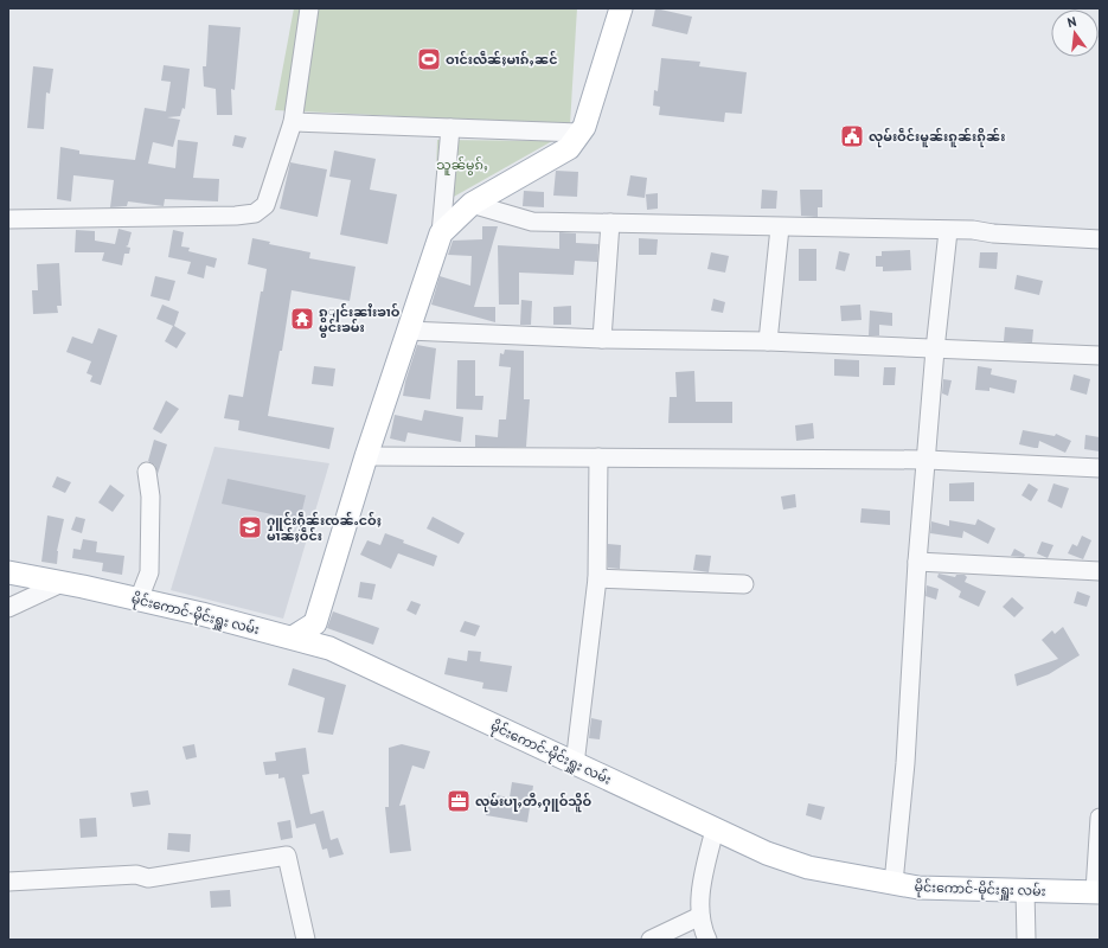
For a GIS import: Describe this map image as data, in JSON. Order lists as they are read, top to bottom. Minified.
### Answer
{"streets":{"main road":["မိုင်းကောင်-မိုင်းရှူး လမ်း"]},"parks":["သူၼ်မွၵ်ႇ"],"places":{"sports":["ဝၢင်းလဵၼ်ႈမၢၵ်ႇၼင်"],"public building":["လုမ်းဝဵင်းမူၼ်းၵူၼ်းၵိုၼ်း"],"temple":["ၵွျင်းၼၢႆးၶၢဝ် မွင်းၶမ်း"],"school or university":["ႁူင်းႁဵၼ်းၸၼ်ႉငဝ်ႈ မၢၼ်ႈဝဵင်း"],"office":["လုမ်းပႃႇတီႇႁူဝ်သိူဝ်"]},"north":"top"}
